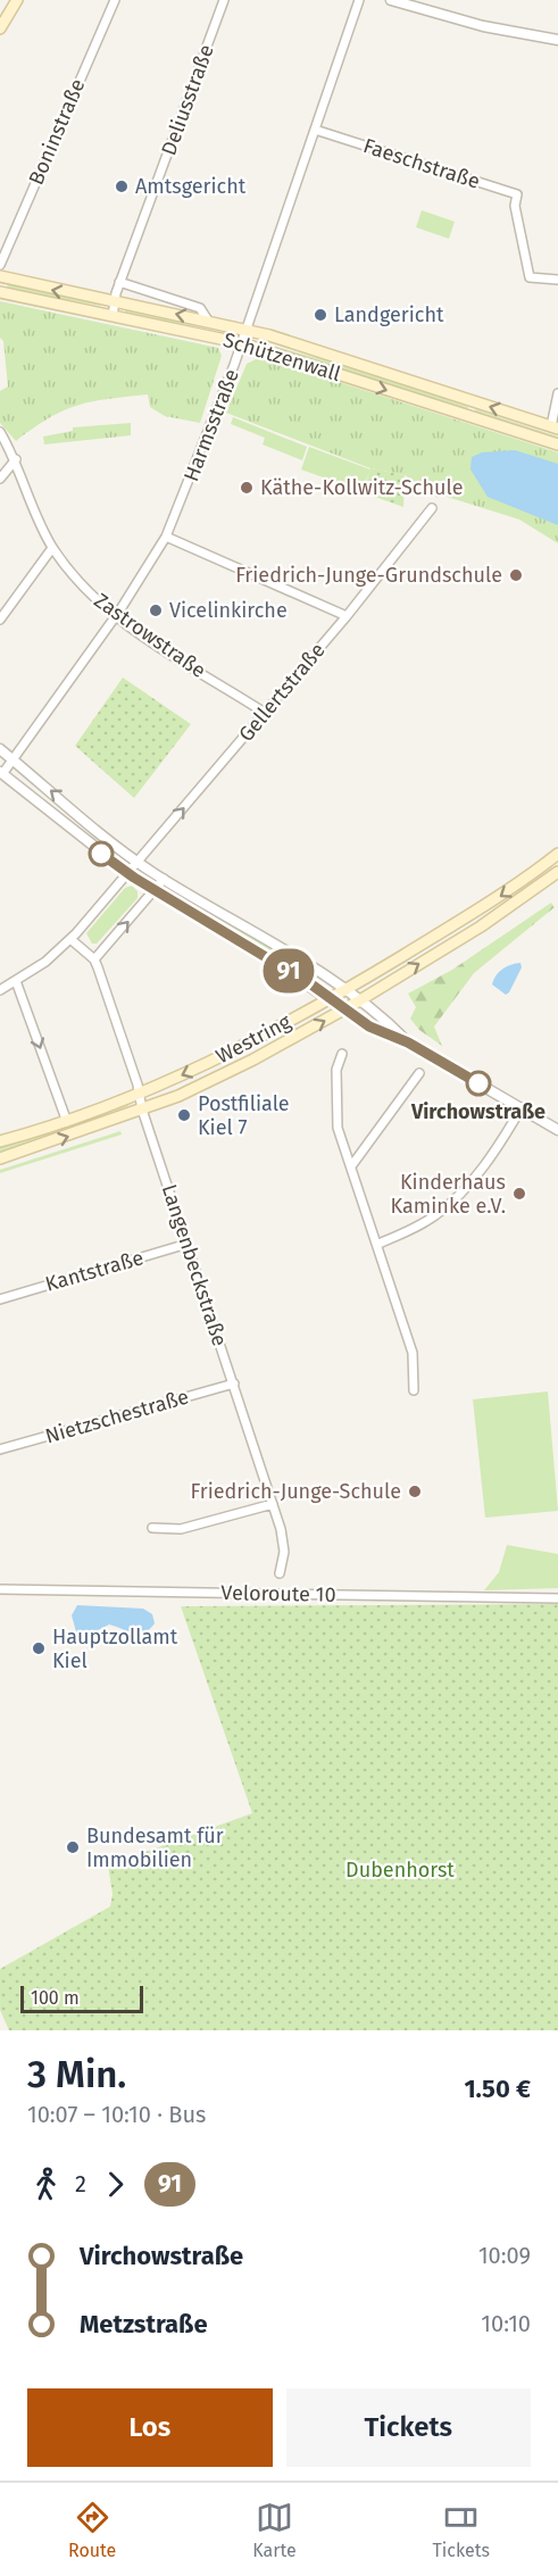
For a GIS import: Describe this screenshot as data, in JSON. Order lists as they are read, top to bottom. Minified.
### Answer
{"streets":{"main road":["Schützenwall","Westring"],"street":["Deliusstraße","Boninstraße","Faeschstraße","Harmsstraße","Zastrowstraße","Gellertstraße","Langenbeckstraße","Kantstraße","Nietzschestraße","Veloroute 10"]},"crossings":[["Deliusstraße","Schützenwall"],["Faeschstraße","Harmsstraße"],["Schützenwall","Harmsstraße"],["Harmsstraße","Zastrowstraße"],["Zastrowstraße","Gellertstraße"],["Westring","Langenbeckstraße"],["Langenbeckstraße","Kantstraße"],["Langenbeckstraße","Nietzschestraße"]],"parks":["Dubenhorst"],"places":["Amtsgericht","Landgericht","Käthe-Kollwitz-Schule","Friedrich-Junge-Grundschule","Vicelinkirche","Virchowstraße","Postfiliale Kiel 7","Kinderhaus Kaminke e.V.","Friedrich-Junge-Schule","Hauptzollamt Kiel","Bundesamt für Immobilien"],"lines":["bus line 91"],"scale_bar":"100 m","page":{"on_map":"91","scale":"100 m","heading":["3 Min.","10:07 – 10:10 · Bus","1.50 €"],"legs":["2","91"],"list":[{"name":"Virchowstraße","value":"10:09"},{"name":"Metzstraße","value":"10:10"}],"buttons":["Los","Tickets"],"tabs":["Route","Karte","Tickets"]}}
